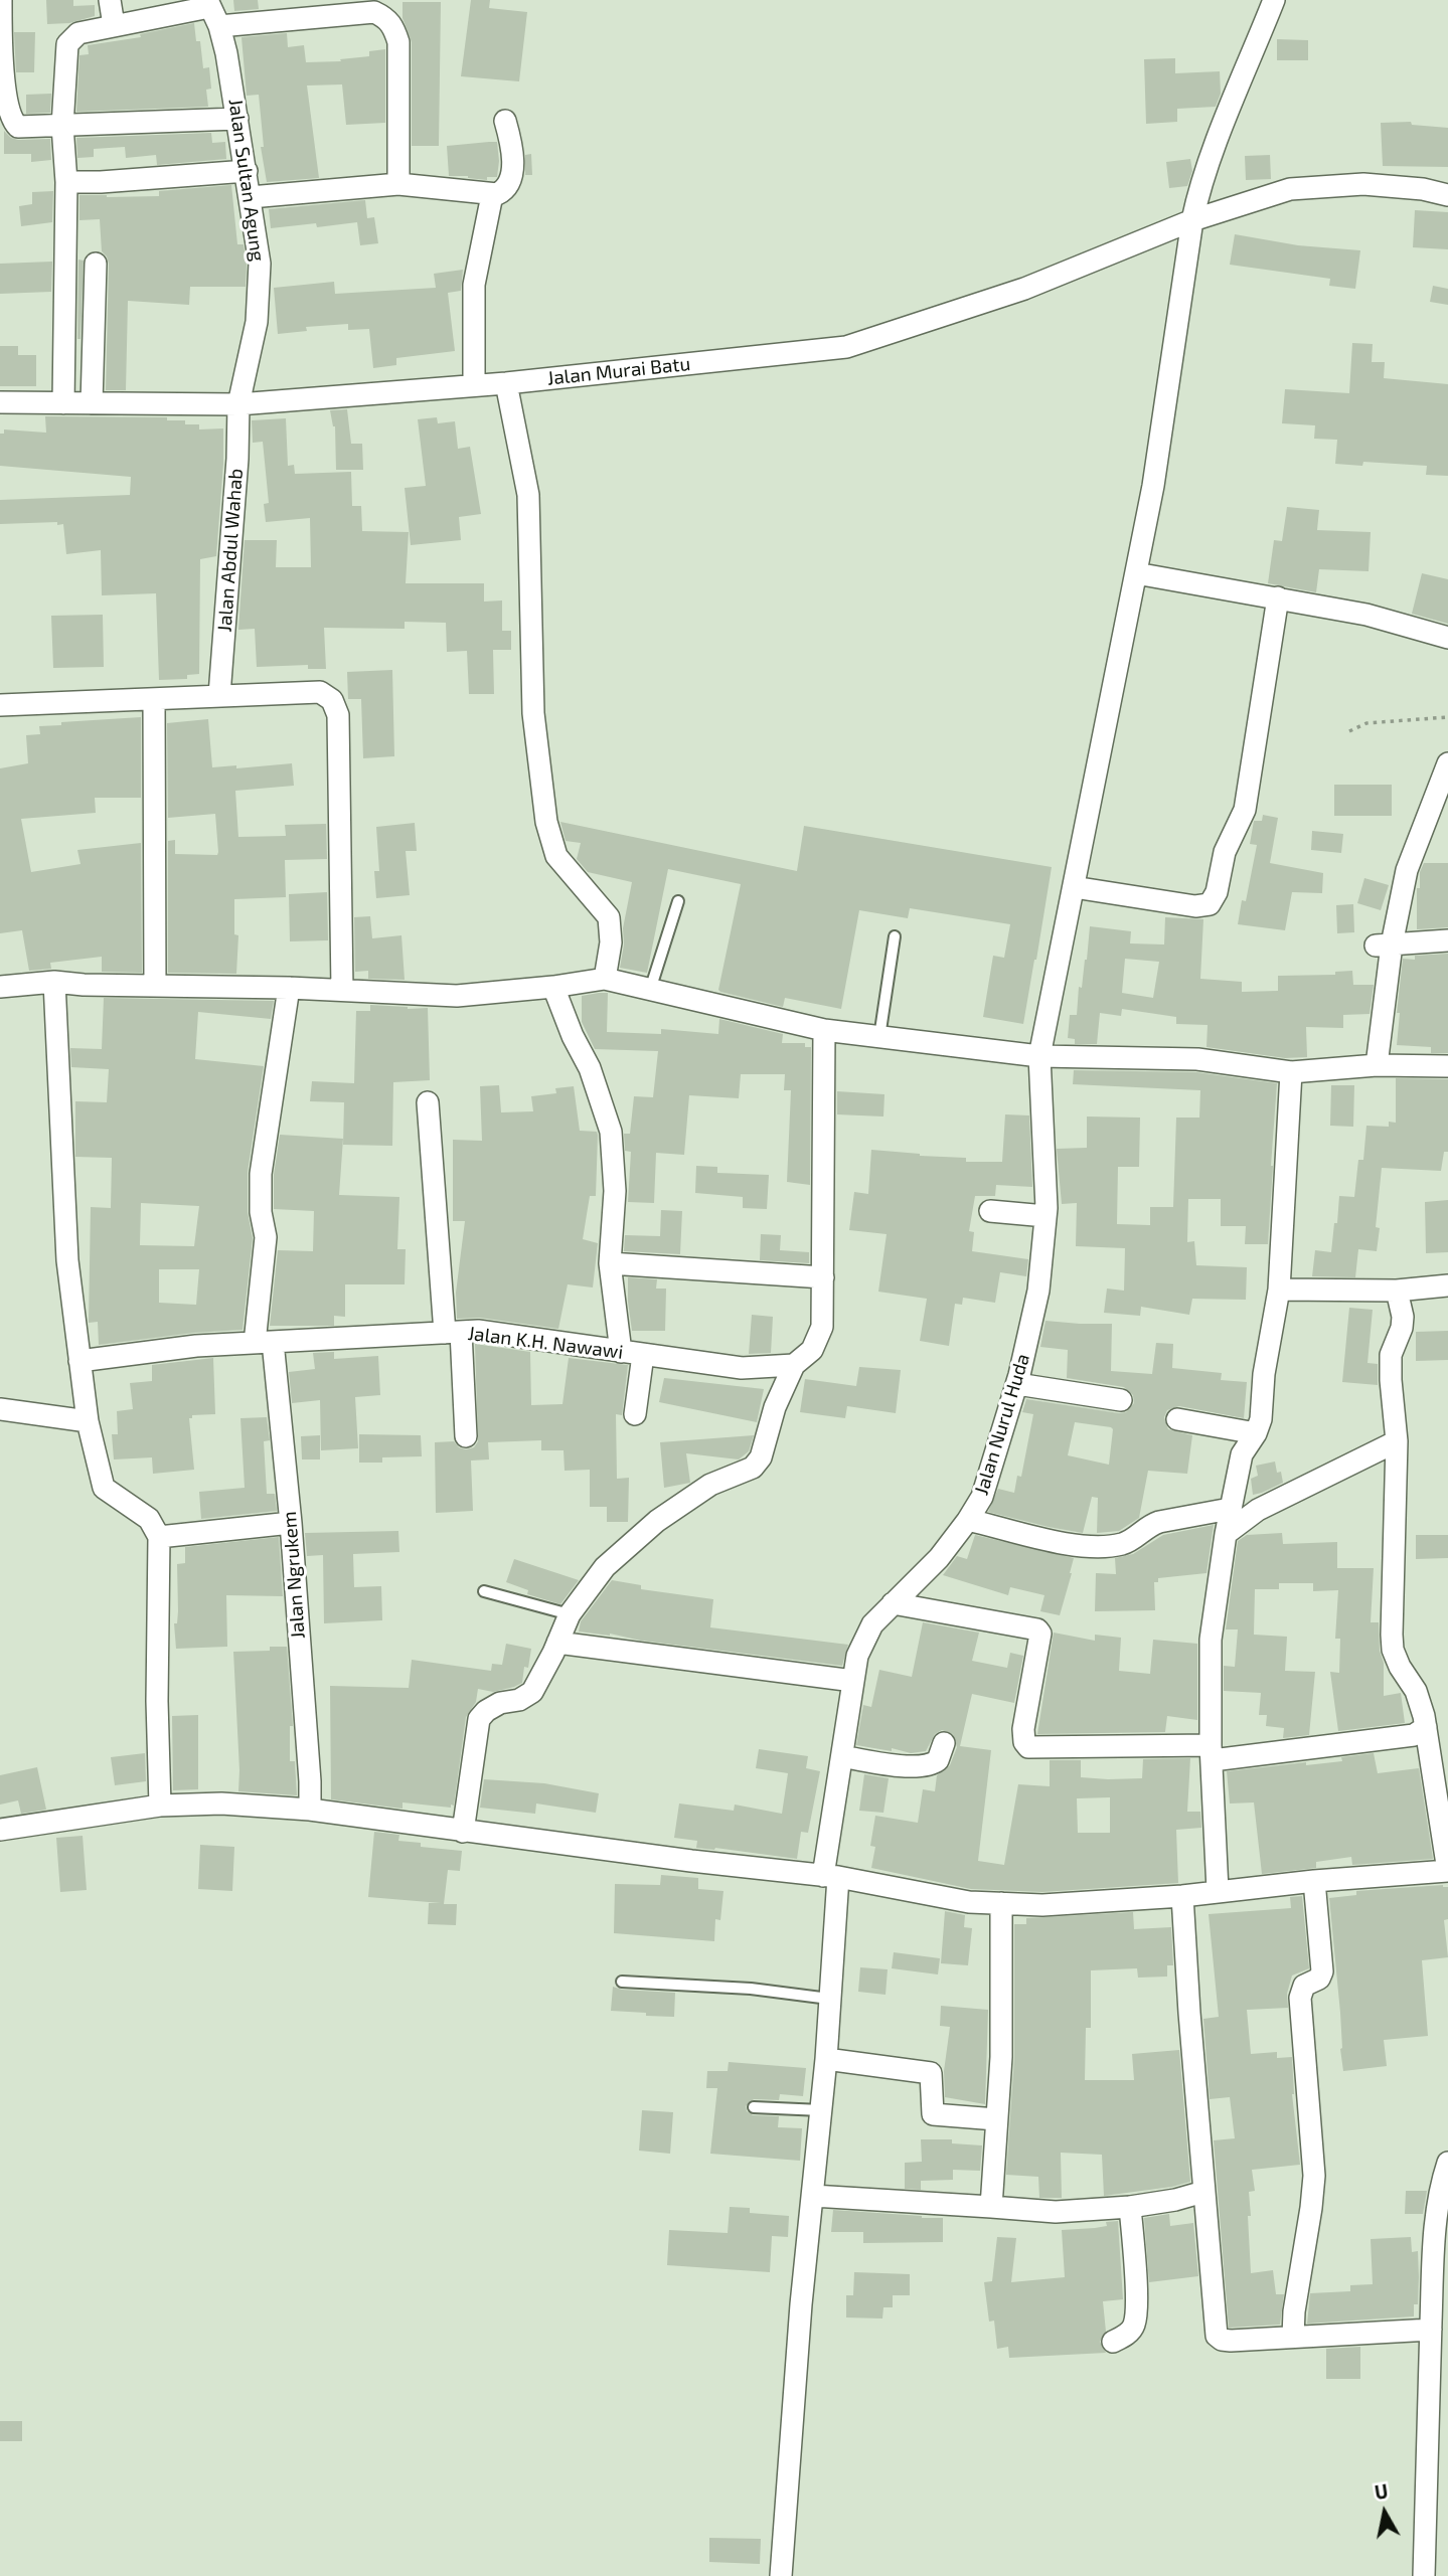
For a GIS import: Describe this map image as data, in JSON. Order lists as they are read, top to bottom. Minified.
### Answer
{"streets":{"street":["Jalan Sultan Agung","Jalan Murai Batu","Jalan Abdul Wahab","Jalan K.H. Nawawi","Jalan Nurul Huda","Jalan Ngrukem"]},"crossings":[["Jalan Sultan Agung","Jalan Murai Batu"],["Jalan Sultan Agung","Jalan Abdul Wahab"],["Jalan Murai Batu","Jalan Abdul Wahab"],["Jalan Murai Batu","Jalan Nurul Huda"],["Jalan K.H. Nawawi","Jalan Ngrukem"]],"north":"top"}
